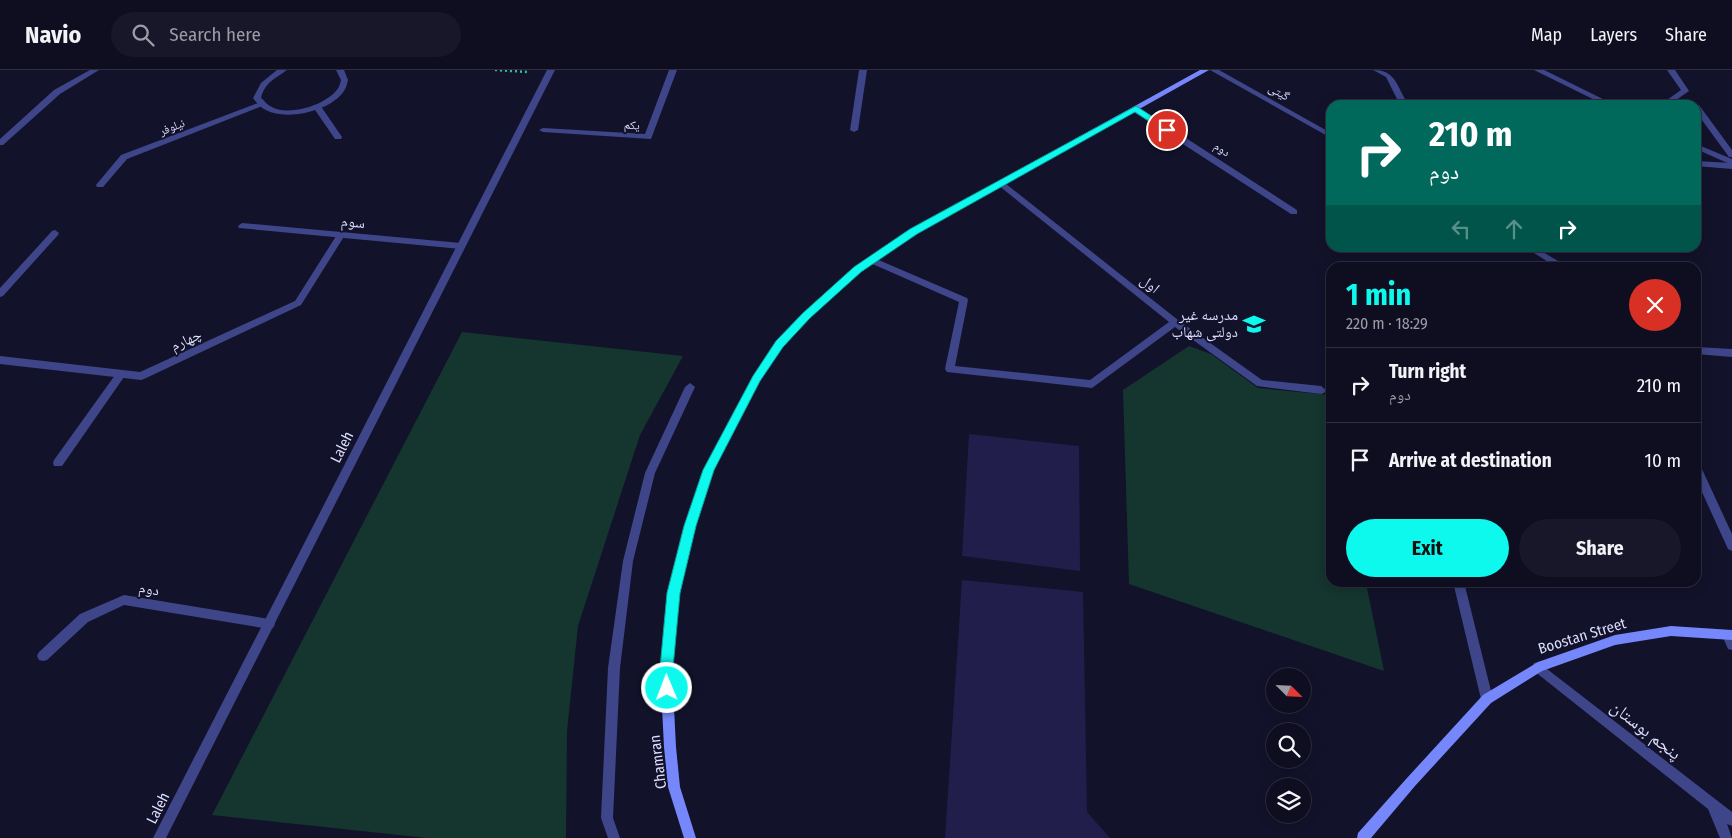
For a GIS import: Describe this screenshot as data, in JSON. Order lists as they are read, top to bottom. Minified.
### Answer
{"streets":{"main road":["Boostan Street","Chamran"],"street":["گیتی","یکم","نیلوفر","دوم","سوم","اول","چهارم","Laleh","پنجم بوستان"]},"crossings":[["دوم","Laleh"],["دوم","Chamran"],["سوم","چهارم"],["سوم","Laleh"],["اول","Chamran"],["Boostan Street","پنجم بوستان"]],"places":{"school or university":["مدرسه غیر دولتی شهاب"]},"north":"bottom right","page":{"header":"Navio","search":"Search here","nav":["Map","Layers","Share"],"turn":["210 m","دوم"],"heading":["1 min","220 m · 18:29"],"list":[{"name":"Turn right","note":"دوم","value":"210 m"},{"name":"Arrive at destination","value":"10 m"}],"buttons":["Exit","Share"]}}
